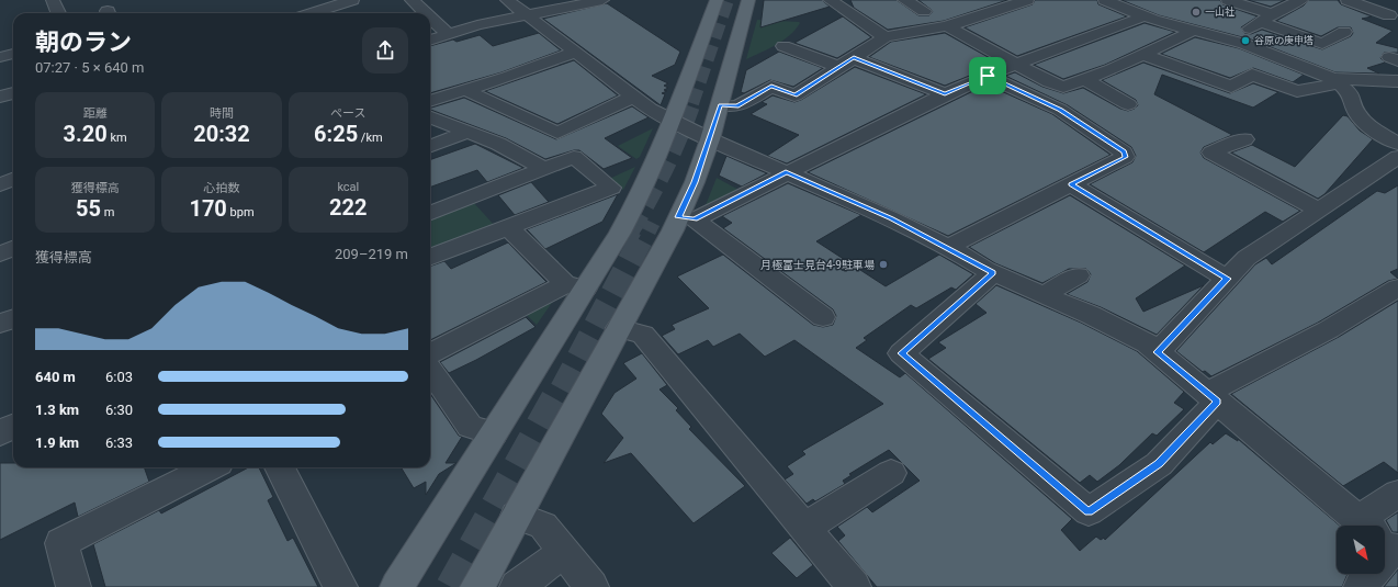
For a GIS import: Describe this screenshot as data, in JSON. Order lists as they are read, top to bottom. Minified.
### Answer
{"places":["一山社","谷原の庚申塔","月極富士見台4-9駐車場"],"north":"bottom right","page":{"heading":["朝のラン","07:27 · 5 × 640 m"],"stats":[["距離","3.20 km"],["時間","20:32"],["ペース","6:25 /km"],["獲得標高","55 m"],["心拍数","170 bpm"],["kcal","222"]],"chart":["獲得標高","209–219 m"],"list":[{"name":"640 m","note":"6:03"},{"name":"1.3 km","note":"6:30"},{"name":"1.9 km","note":"6:33"}]}}
